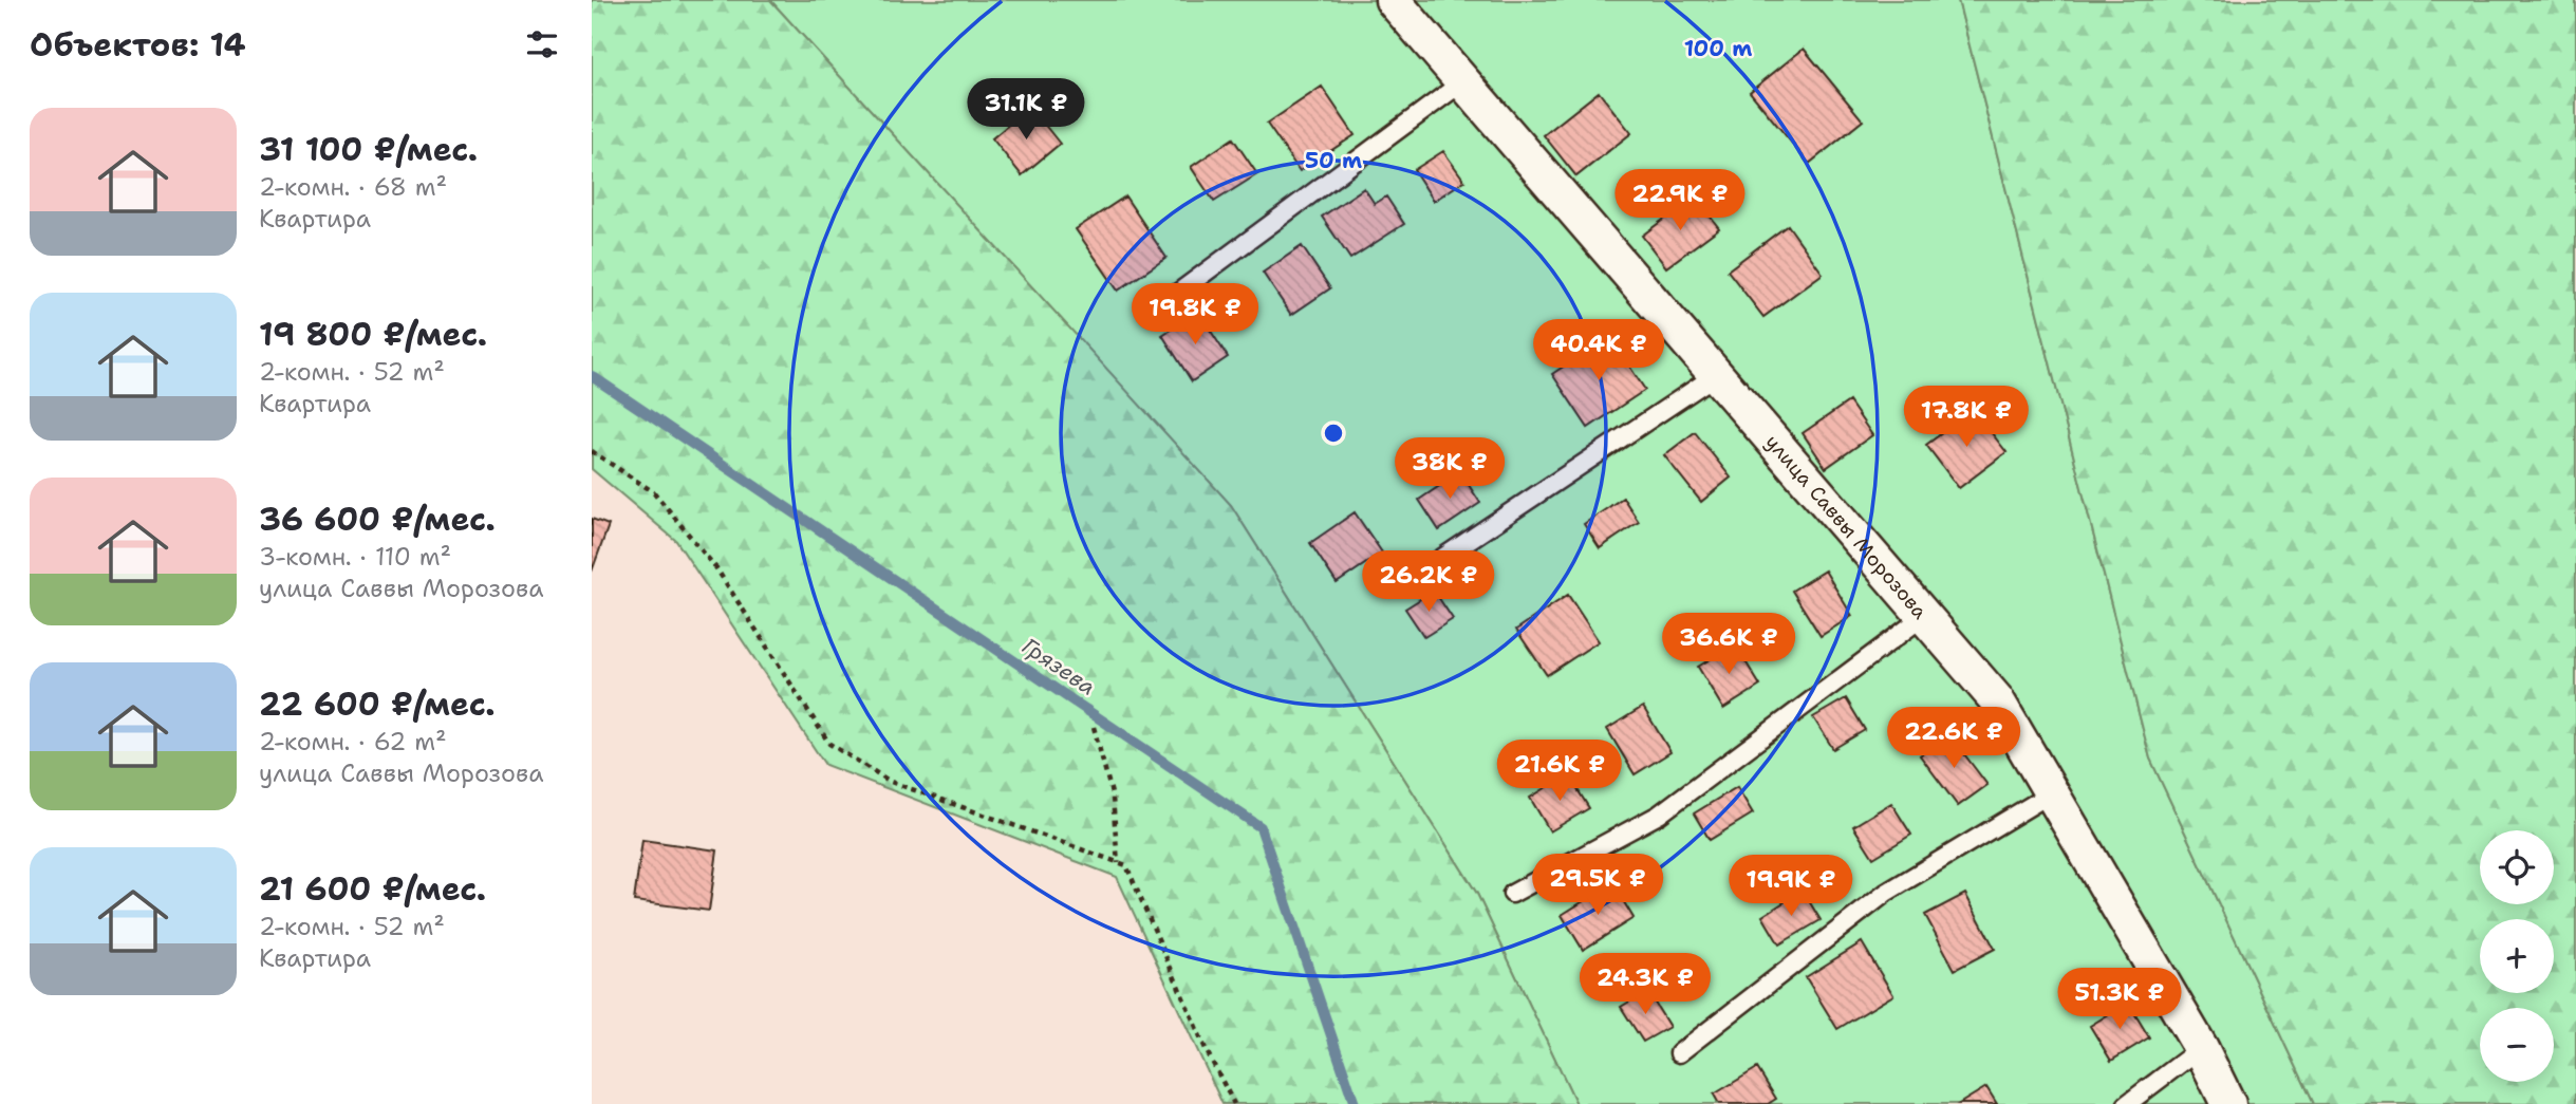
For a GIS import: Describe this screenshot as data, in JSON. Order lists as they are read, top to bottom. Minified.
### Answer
{"streets":{"street":["улица Саввы Морозова"]},"water":["Грязева"],"page":{"heading":"Объектов: 14","price":["31.1K ₽","22.9K ₽","19.8K ₽","40.4K ₽","17.8K ₽","38K ₽","26.2K ₽","36.6K ₽","22.6K ₽","21.6K ₽","29.5K ₽","19.9K ₽","24.3K ₽","51.3K ₽"],"list":[{"name":"31 100 ₽/мес.","note":"2-комн. · 68 m² · Квартира"},{"name":"19 800 ₽/мес.","note":"2-комн. · 52 m² · Квартира"},{"name":"36 600 ₽/мес.","note":"3-комн. · 110 m² · улица Саввы Морозова"},{"name":"22 600 ₽/мес.","note":"2-комн. · 62 m² · улица Саввы Морозова"},{"name":"21 600 ₽/мес.","note":"2-комн. · 52 m² · Квартира"}],"map_buttons":["+","−"]},"rings":["100 m","50 m"]}
